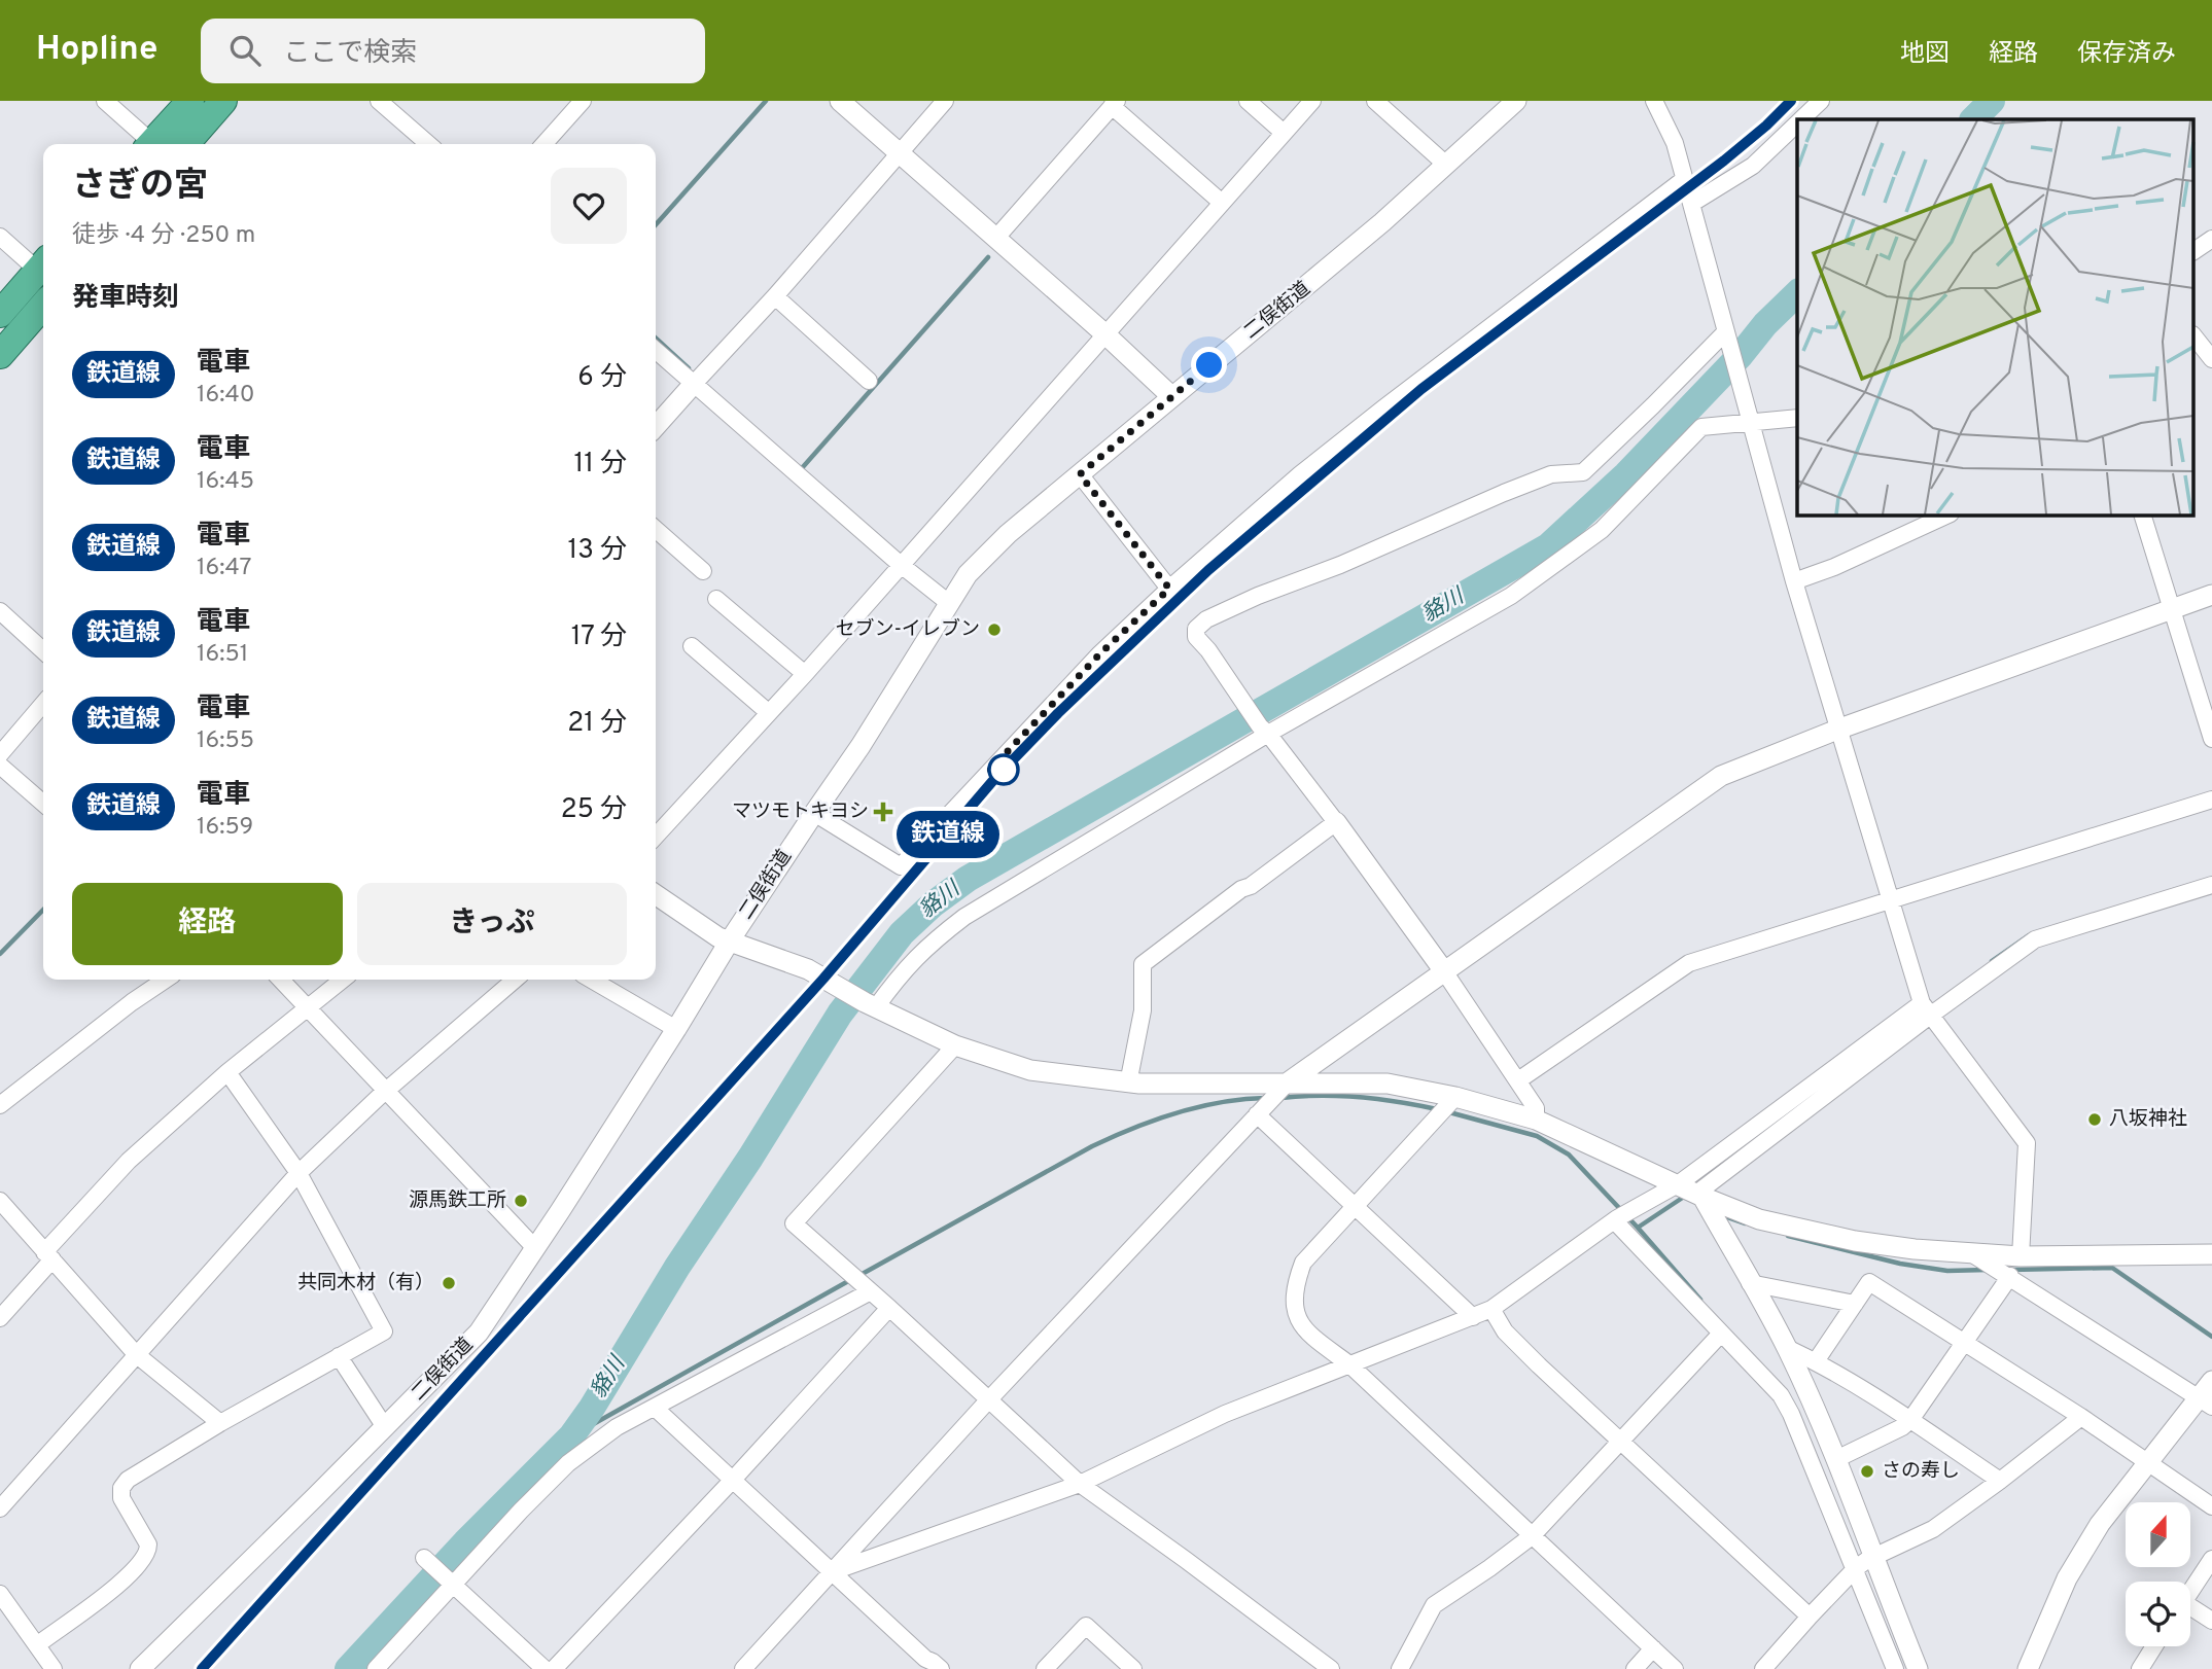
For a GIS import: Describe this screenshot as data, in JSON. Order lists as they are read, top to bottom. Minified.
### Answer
{"streets":{"street":["二俣街道"]},"water":["貉川"],"places":{"other":["セブン-イレブン","八坂神社","源馬鉄工所","共同木材（有）","さの寿し"],"health":["マツモトキヨシ"]},"north":"top","page":{"header":"Hopline","search":"ここで検索","nav":["地図","経路","保存済み"],"on_map":"鉄道線","heading":[["さぎの宮","徒歩 · 4 分 · 250 m"],"発車時刻"],"list":[{"mark":"鉄道線","name":"電車","note":"16:40","value":"6 分"},{"mark":"鉄道線","name":"電車","note":"16:45","value":"11 分"},{"mark":"鉄道線","name":"電車","note":"16:47","value":"13 分"},{"mark":"鉄道線","name":"電車","note":"16:51","value":"17 分"},{"mark":"鉄道線","name":"電車","note":"16:55","value":"21 分"},{"mark":"鉄道線","name":"電車","note":"16:59","value":"25 分"}],"buttons":["経路","きっぷ"]}}
